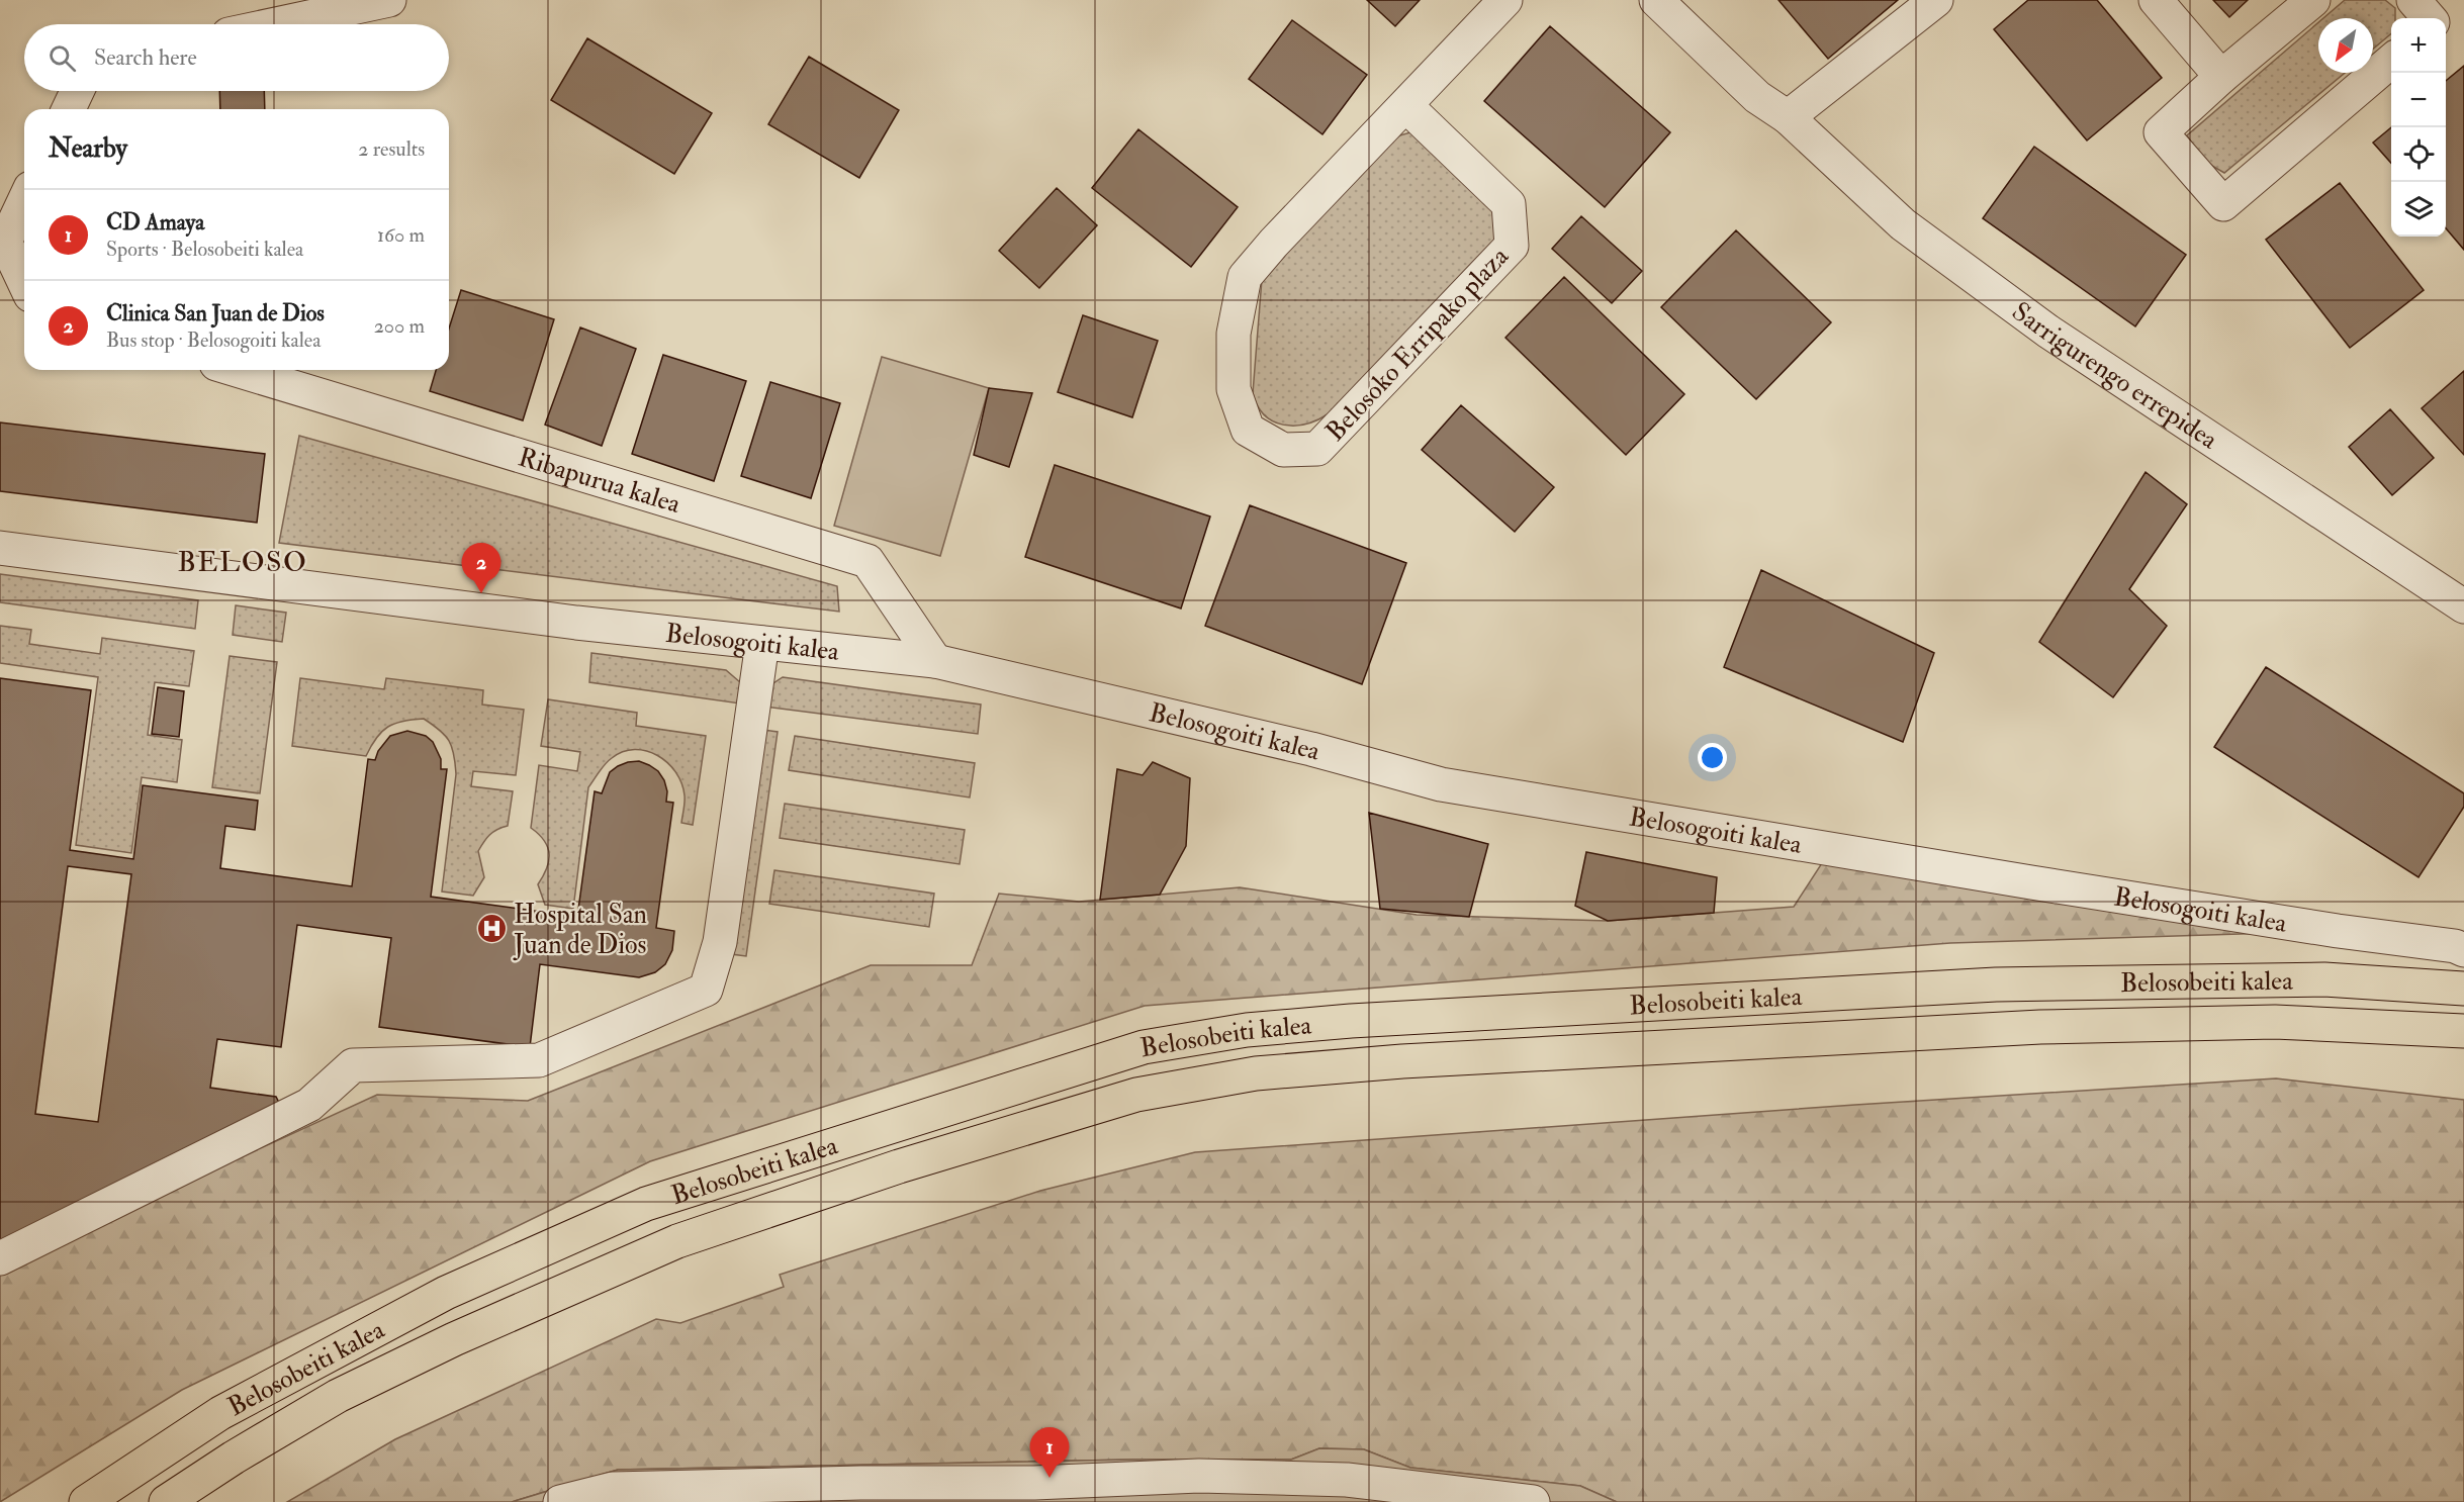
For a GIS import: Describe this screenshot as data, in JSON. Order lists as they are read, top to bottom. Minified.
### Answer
{"streets":{"main road":["Belosobeiti kalea"],"street":["Belosoko Erripako plaza","Sarrigurengo errepidea","Ribapurua kalea","Belosogoiti kalea"]},"crossings":[["Ribapurua kalea","Belosogoiti kalea"]],"districts":["BELOSO"],"places":{"hospital":["Hospital San Juan de Dios"]},"north":"bottom left","page":{"map_buttons":["+","−"],"search":"Search here","heading":["Nearby","2 results"],"list":[{"mark":"1","name":"CD Amaya","note":"Sports · Belosobeiti kalea","value":"160 m"},{"mark":"2","name":"Clinica San Juan de Dios","note":"Bus stop · Belosogoiti kalea","value":"200 m"}],"pins":["2","1"]}}
